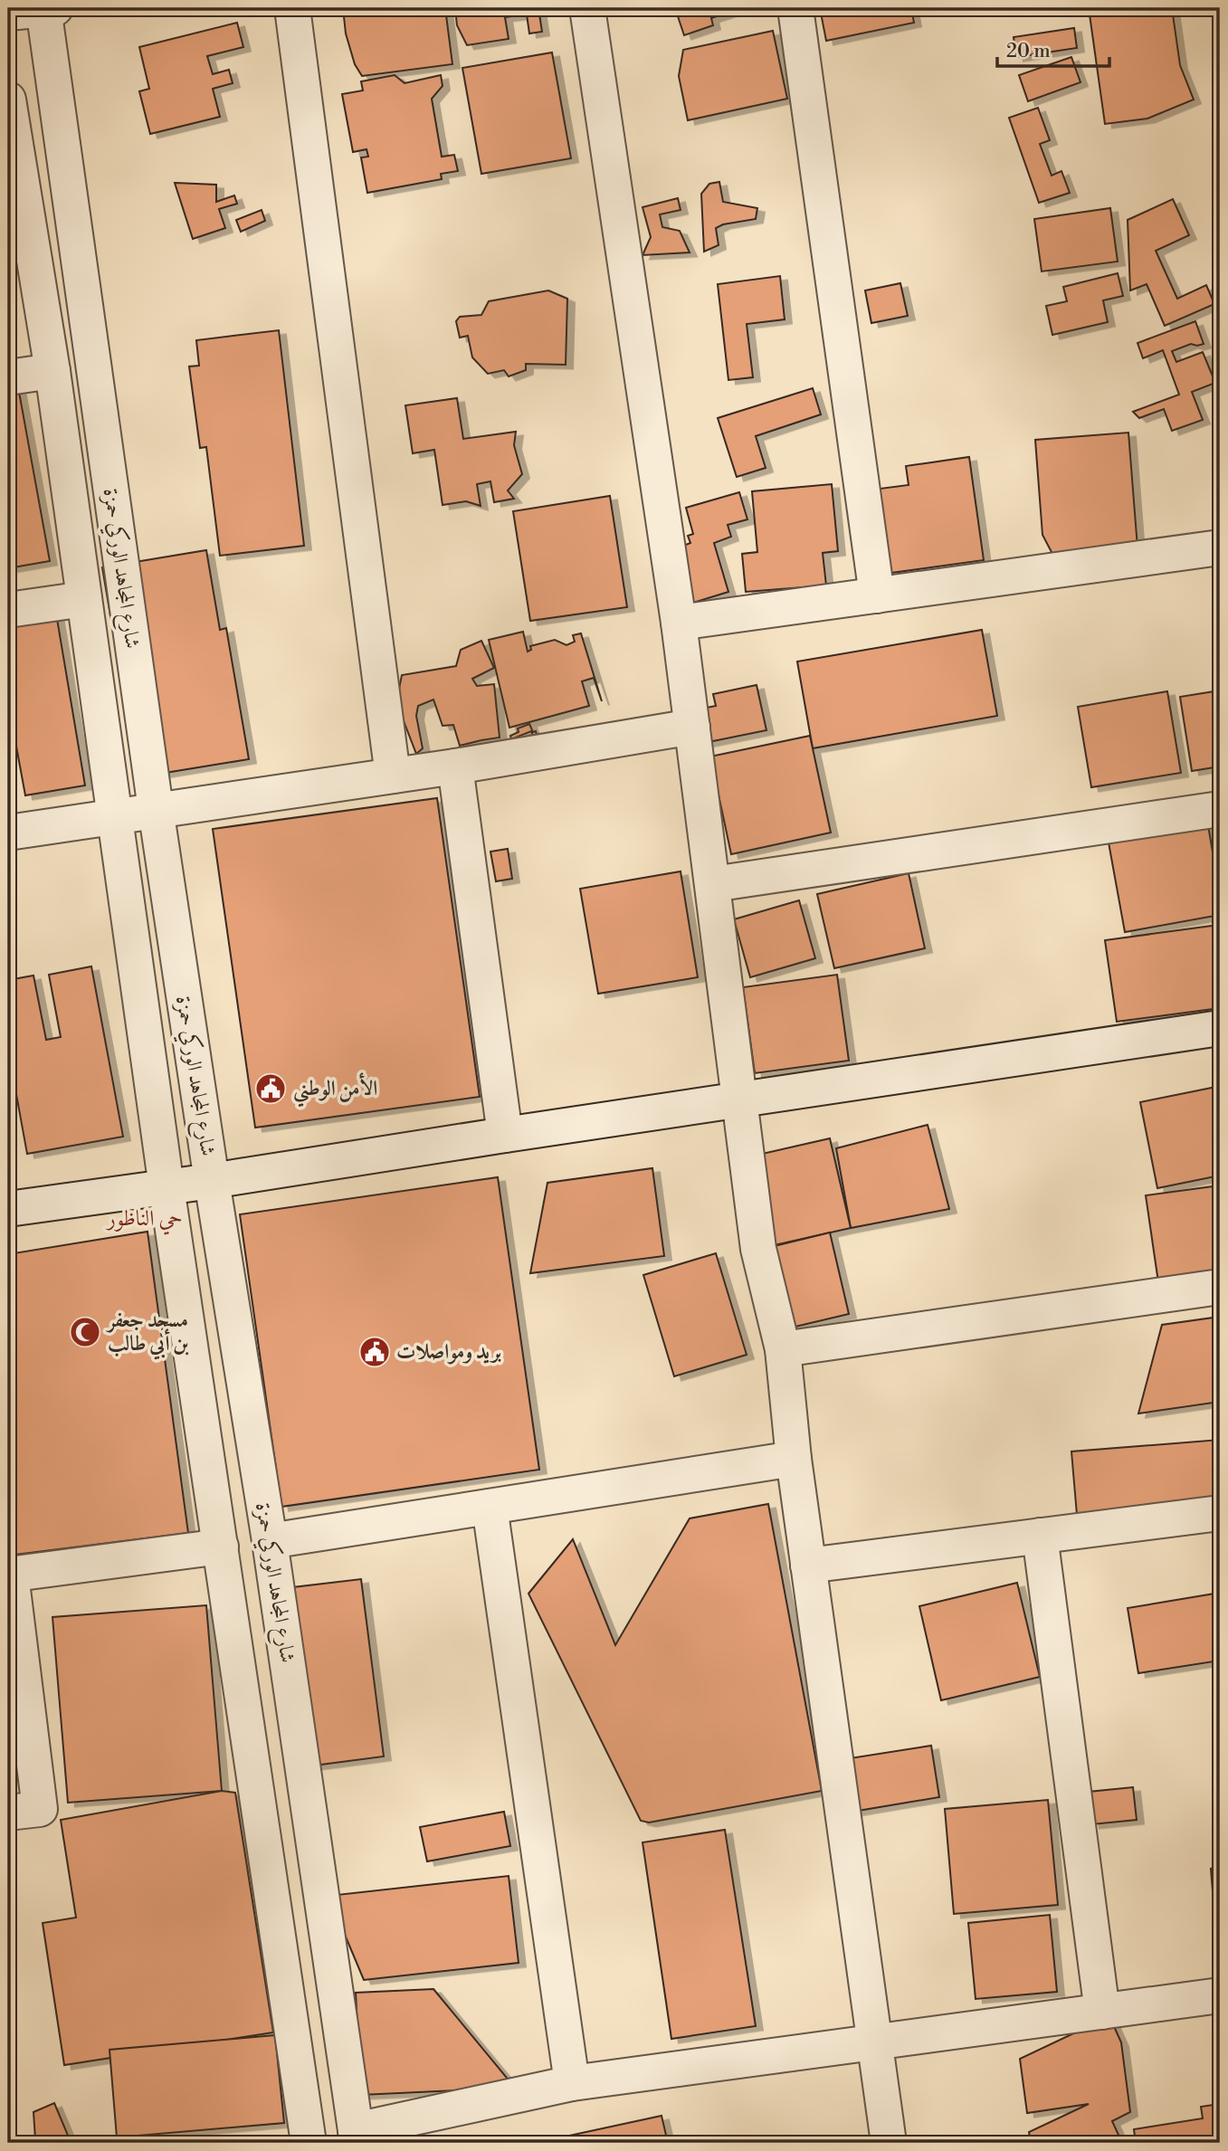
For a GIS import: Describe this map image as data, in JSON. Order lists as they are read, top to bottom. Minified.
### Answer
{"streets":{"street":["شارع المجاهد الوركي حمزة"]},"districts":["حي الناظور"],"places":{"public building":["الأمن الوطني","بريد ومواصلات"],"mosque":["مسجد جعفر بن أبي طالب"]},"scale_bar":"20 m"}
